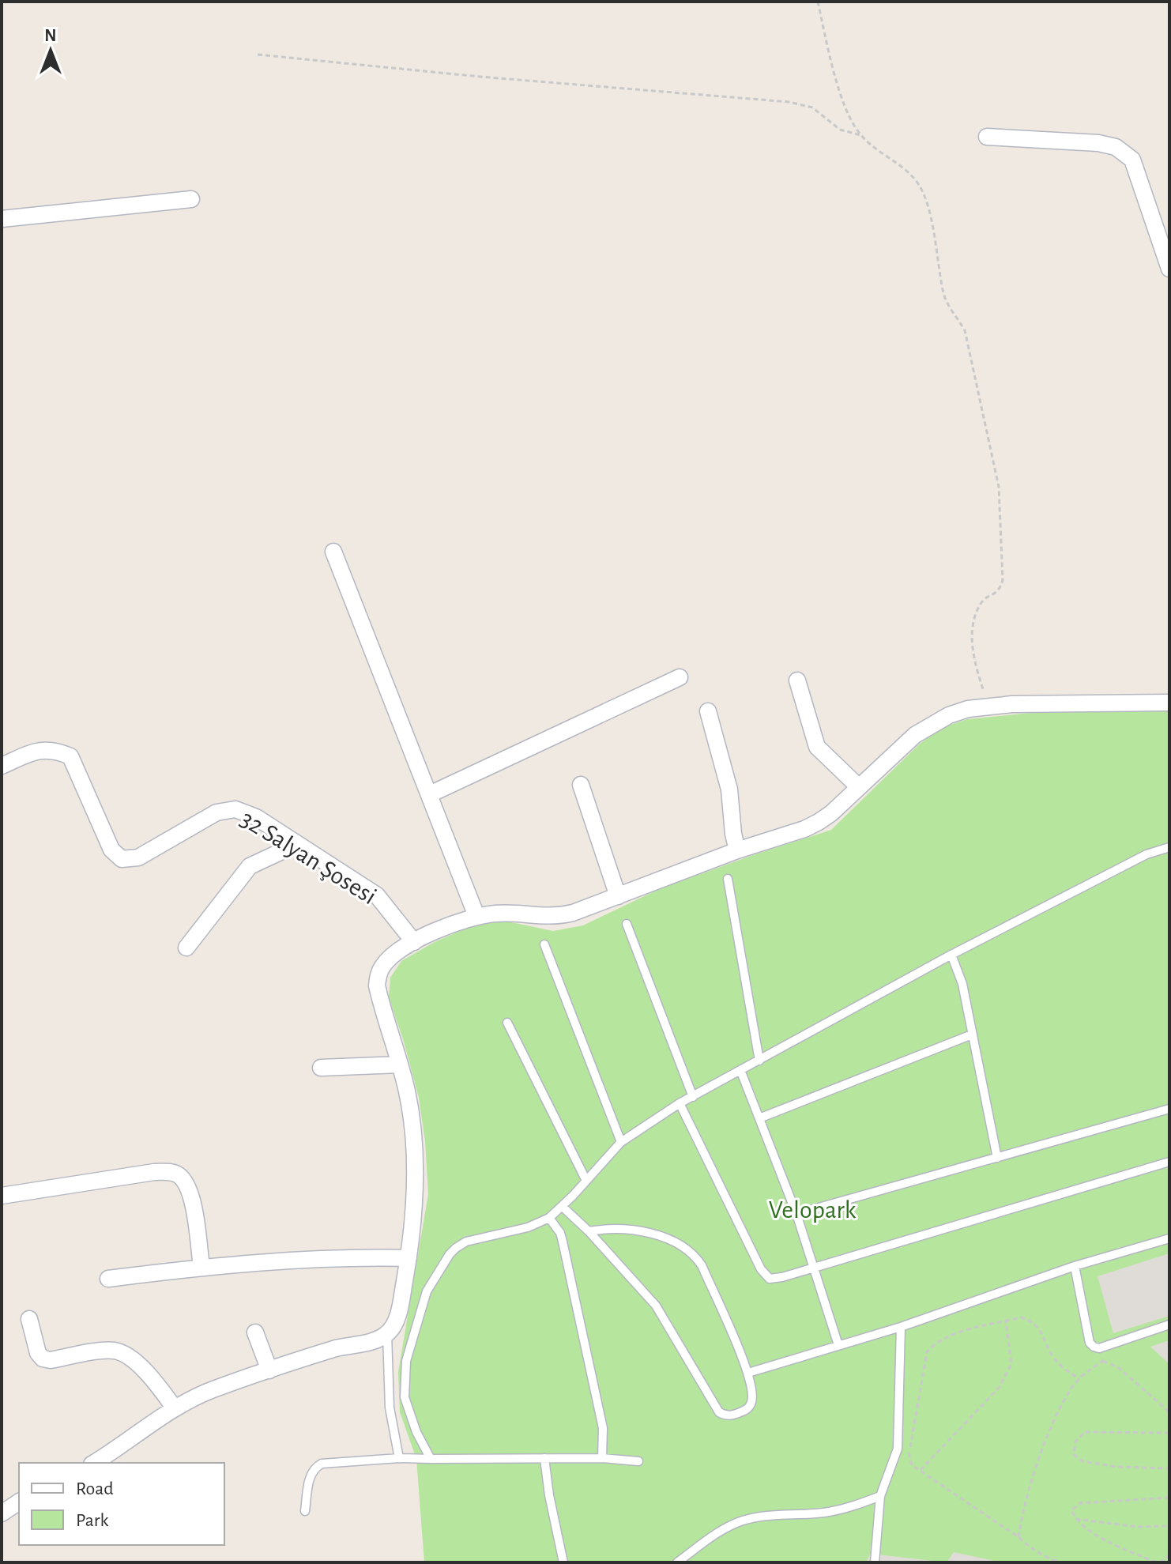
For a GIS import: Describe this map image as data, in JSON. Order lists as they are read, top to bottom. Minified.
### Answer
{"streets":{"street":["32 Salyan Şosesi"]},"parks":["Velopark"],"legend":["Road","Park"],"north":"top"}
